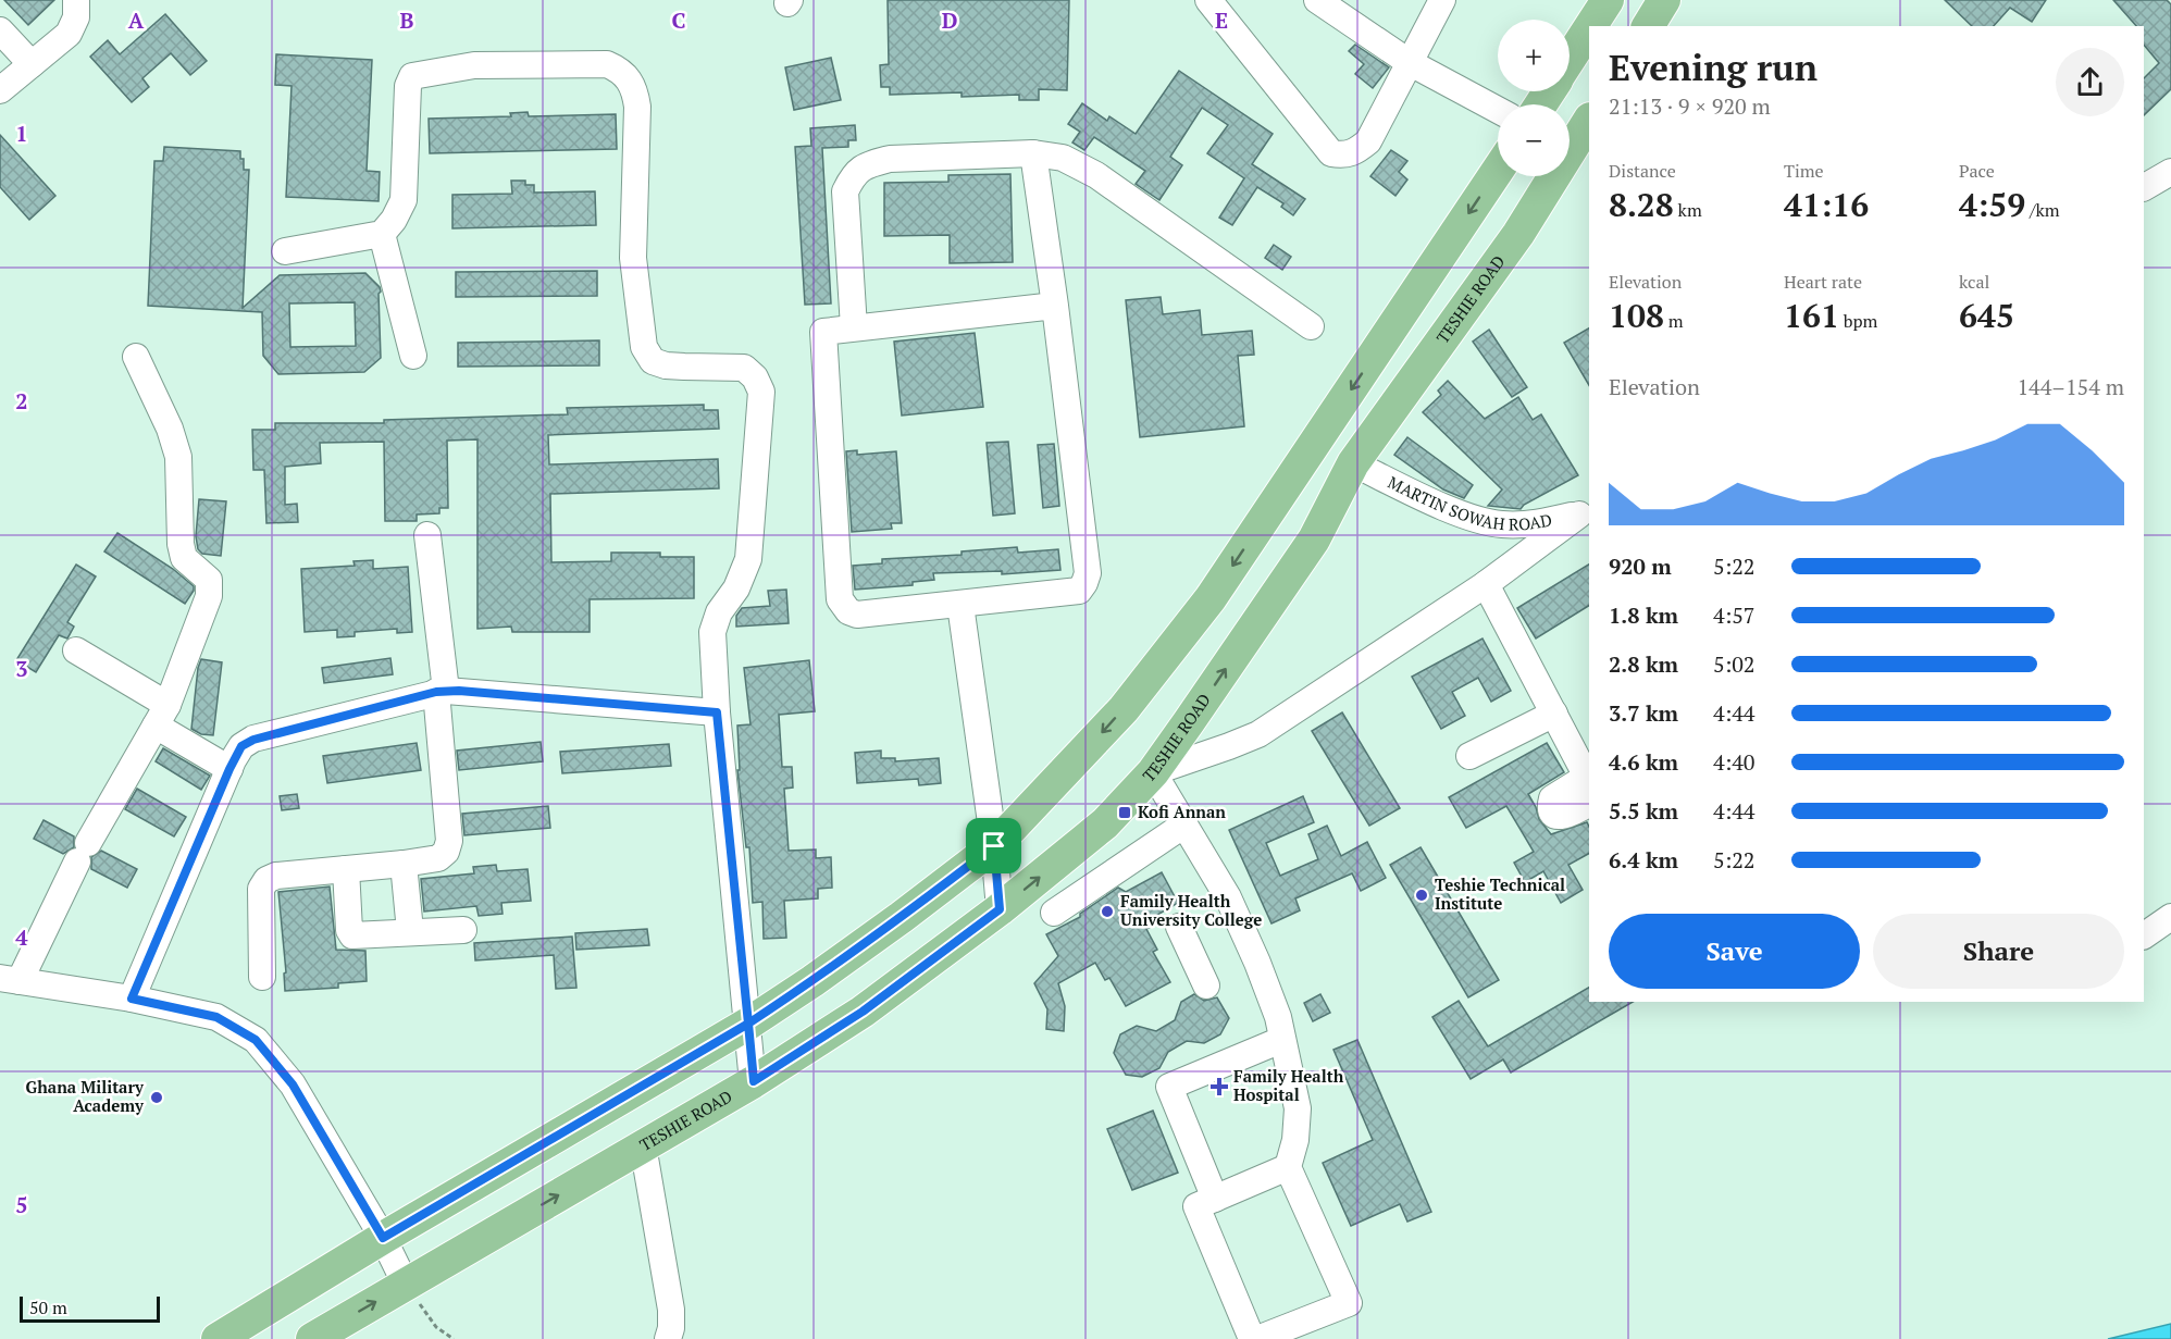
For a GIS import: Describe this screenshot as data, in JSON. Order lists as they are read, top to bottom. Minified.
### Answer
{"streets":{"main road":["TESHIE ROAD"],"street":["MARTIN SOWAH ROAD"]},"crossings":[["TESHIE ROAD","MARTIN SOWAH ROAD"]],"places":{"transit":["Kofi Annan"],"other":["Teshie Technical Institute","Family Health University College","Ghana Military Academy"],"health":["Family Health Hospital"]},"scale_bar":"50 m","page":{"map_buttons":["+","−"],"heading":["Evening run","21:13 · 9 × 920 m"],"stats":[["Distance","8.28 km"],["Time","41:16"],["Pace","4:59 /km"],["Elevation","108 m"],["Heart rate","161 bpm"],["kcal","645"]],"chart":["Elevation","144–154 m"],"list":[{"name":"920 m","note":"5:22"},{"name":"1.8 km","note":"4:57"},{"name":"2.8 km","note":"5:02"},{"name":"3.7 km","note":"4:44"},{"name":"4.6 km","note":"4:40"},{"name":"5.5 km","note":"4:44"},{"name":"6.4 km","note":"5:22"}],"buttons":["Save","Share"],"scale":"50 m"},"grid":{"columns":["A","B","C","D","E"],"rows":["1","2","3","4","5"]}}
